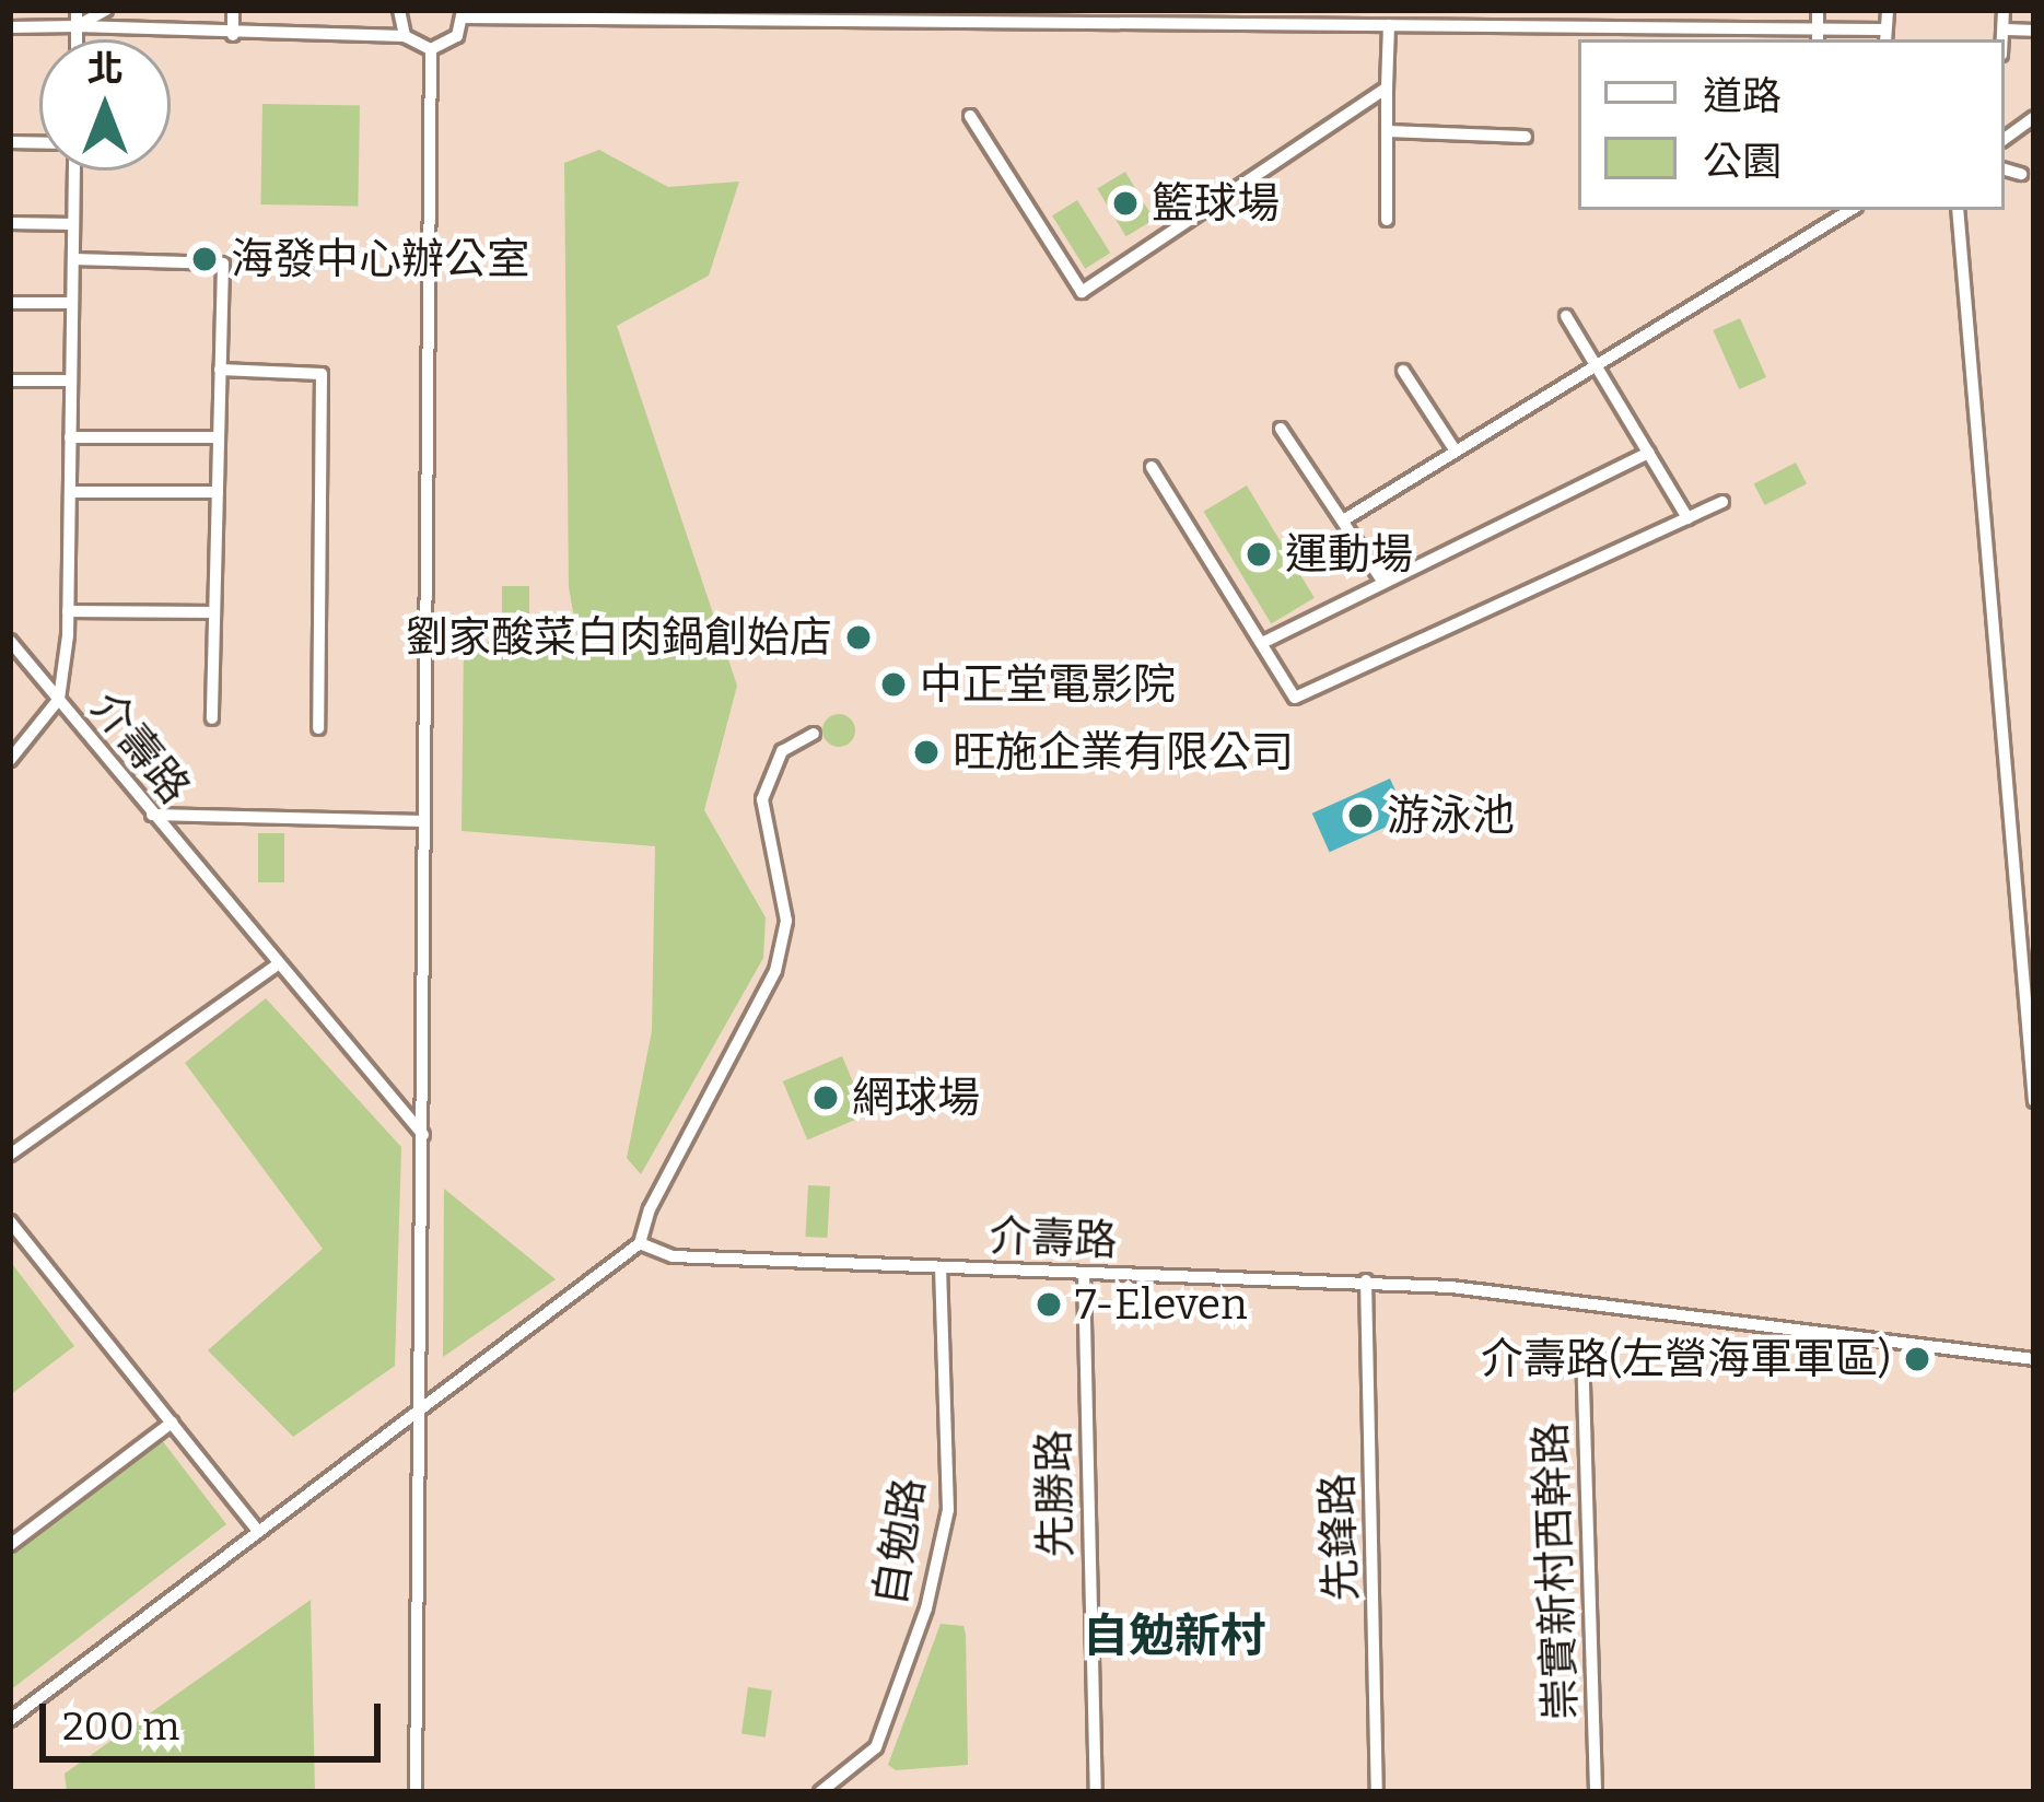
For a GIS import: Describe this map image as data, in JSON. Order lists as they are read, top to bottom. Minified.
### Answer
{"streets":{"street":["介壽路","先勝路","先鋒路","自勉路","崇實新村西幹路"]},"crossings":[["介壽路","先勝路"],["介壽路","先鋒路"],["介壽路","自勉路"]],"districts":["自勉新村"],"places":["籃球場","海發中心辦公室","運動場","劉家酸菜白肉鍋創始店","中正堂電影院","旺施企業有限公司","游泳池","網球場","7-Eleven","介壽路(左營海軍軍區)"],"legend":["道路","公園"],"scale_bar":"200 m","north":"top"}
